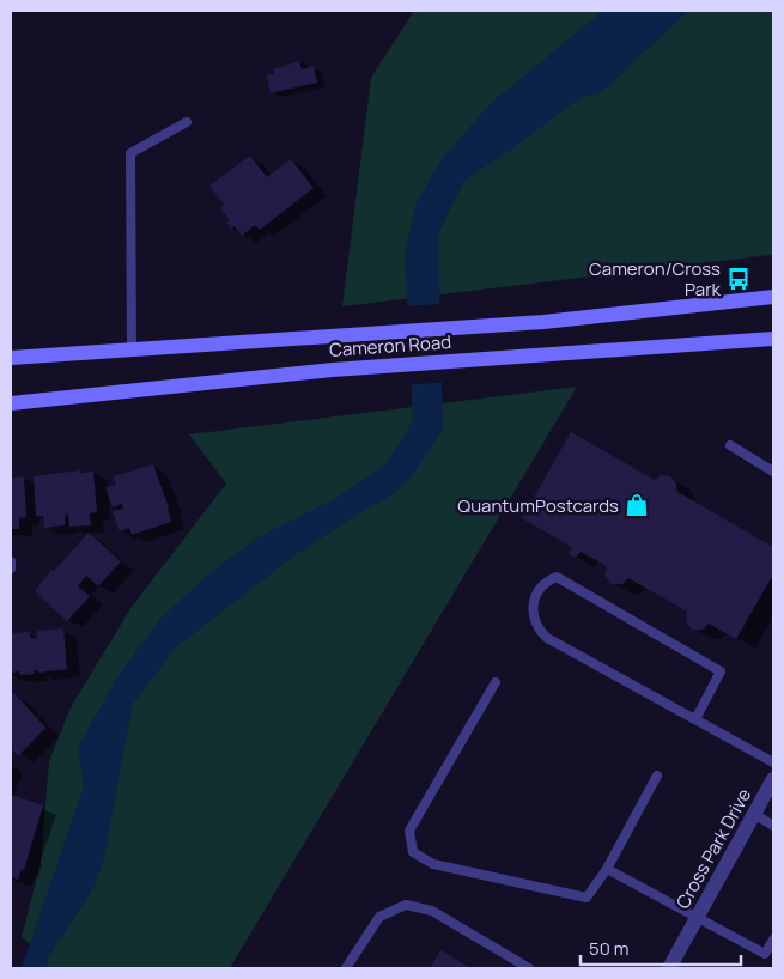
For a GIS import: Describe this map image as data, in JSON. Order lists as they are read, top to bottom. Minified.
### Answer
{"streets":{"main road":["Cameron Road"],"street":["Cross Park Drive"]},"places":{"bus stop":["Cameron/Cross Park"],"shop":["QuantumPostcards"]},"scale_bar":"50 m"}
